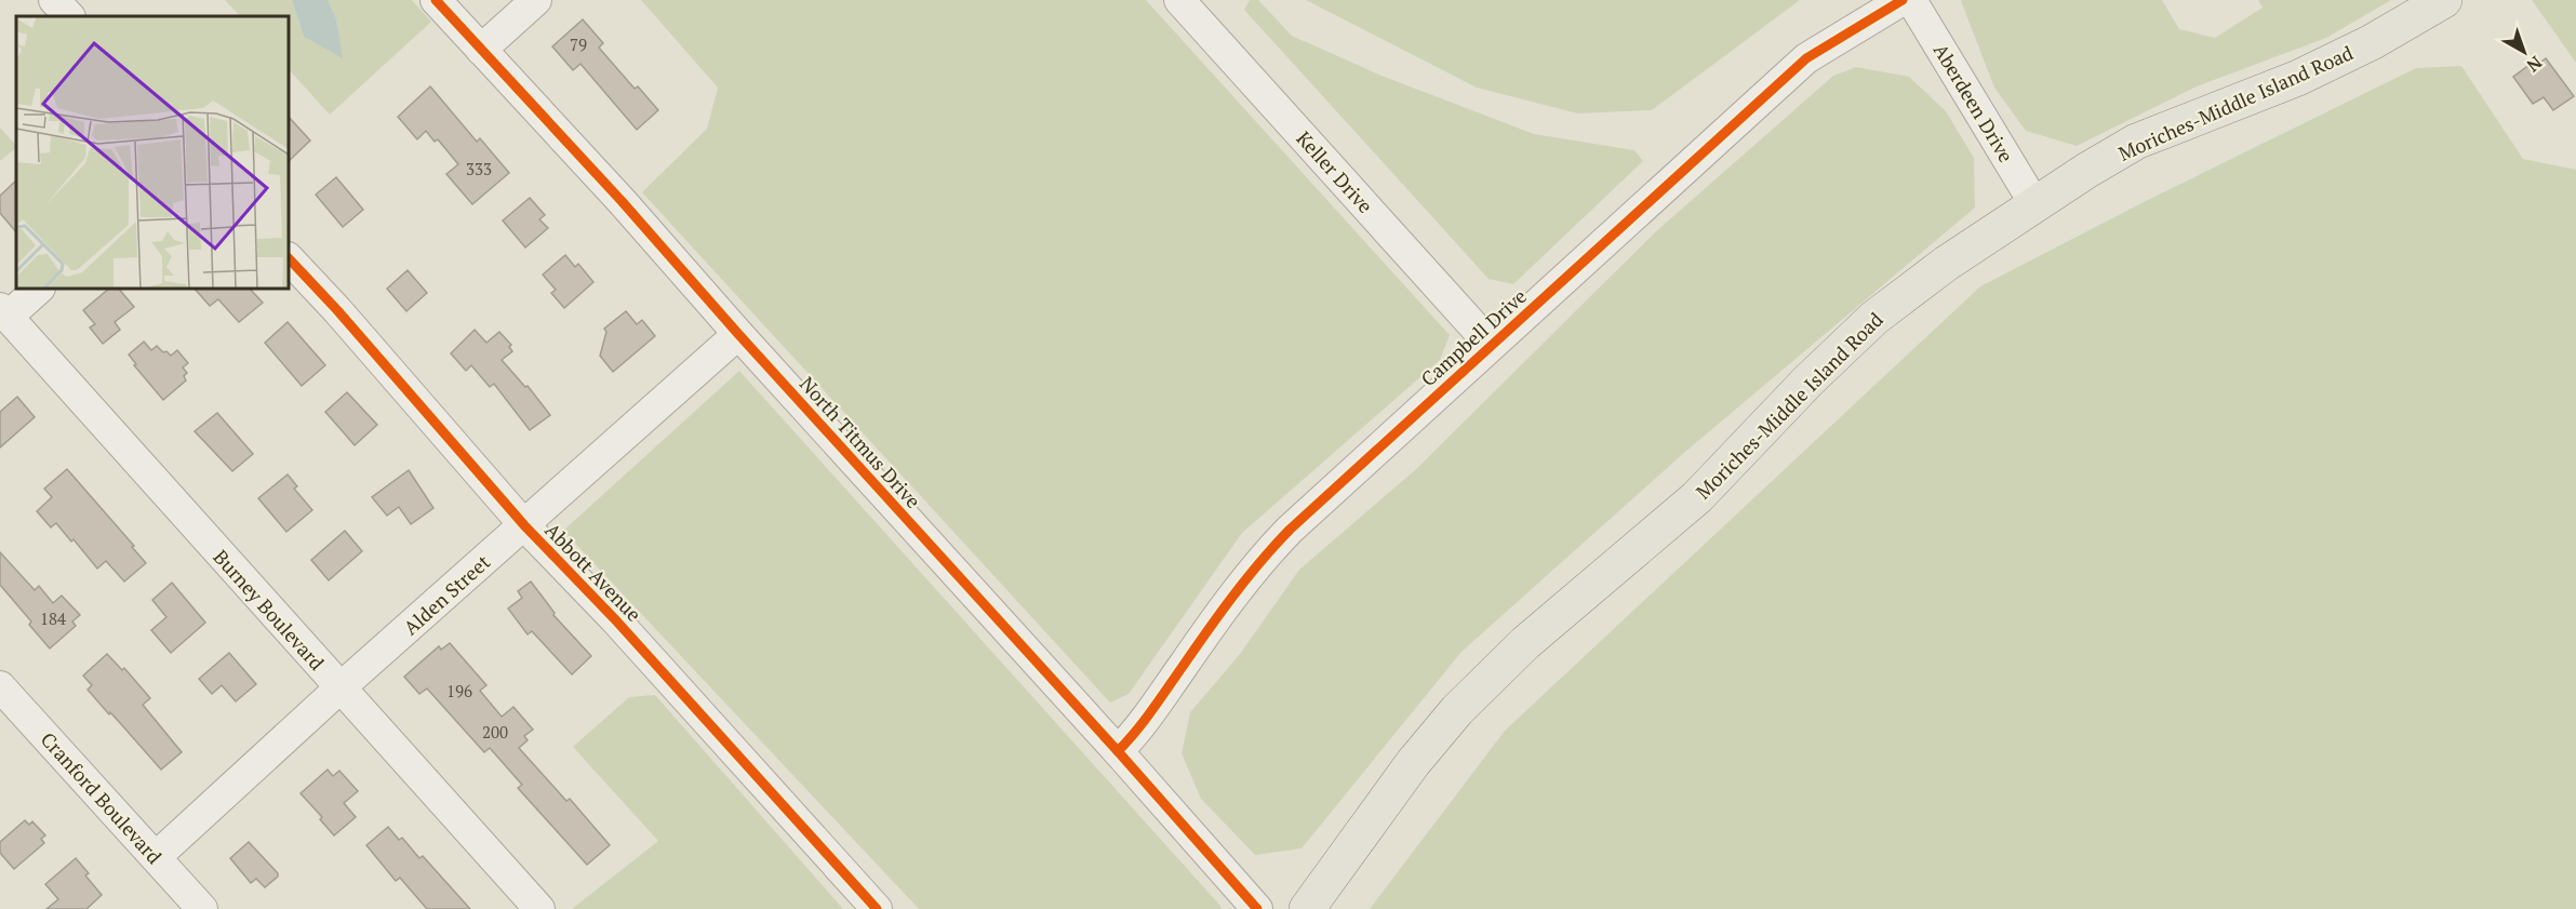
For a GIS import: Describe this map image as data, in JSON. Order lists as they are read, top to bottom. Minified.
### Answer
{"streets":{"main road":["Moriches-Middle Island Road"],"street":["Aberdeen Drive","Keller Drive","Campbell Drive","North Titmus Drive","Abbott Avenue","Alden Street","Burney Boulevard","Cranford Boulevard"]},"crossings":[["Aberdeen Drive","Moriches-Middle Island Road"],["Keller Drive","Campbell Drive"],["Campbell Drive","North Titmus Drive"],["North Titmus Drive","Alden Street"],["Abbott Avenue","Alden Street"],["Alden Street","Burney Boulevard"],["Alden Street","Cranford Boulevard"]],"house_numbers":["79","333","184","196","200"],"north":"bottom right"}
